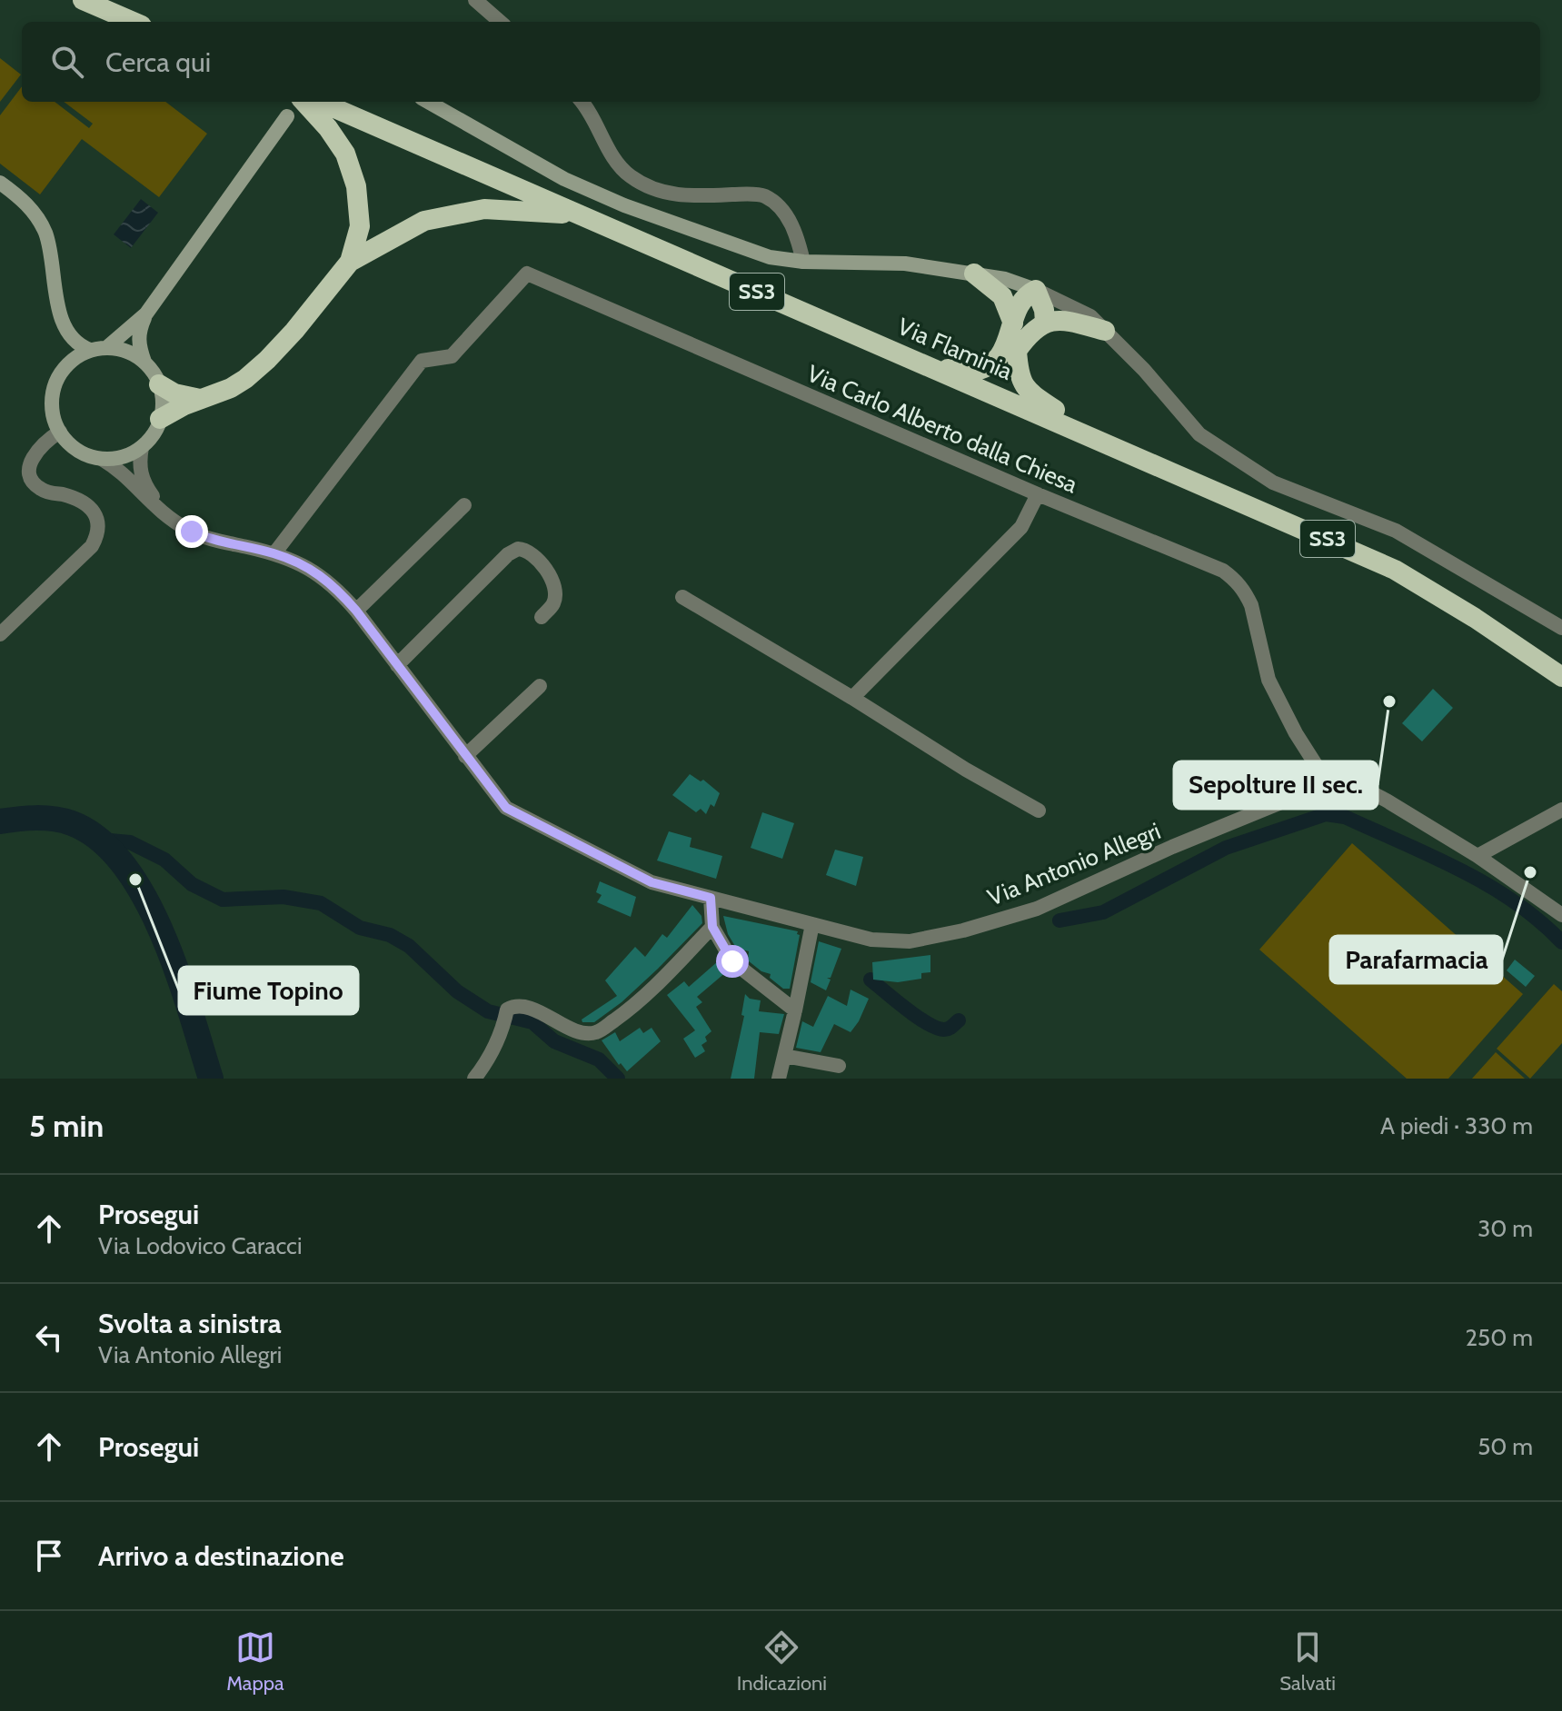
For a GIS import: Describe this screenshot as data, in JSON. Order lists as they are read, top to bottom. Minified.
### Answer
{"streets":{"highway":["SS3","Via Flaminia"],"street":["Via Carlo Alberto dalla Chiesa","Via Antonio Allegri"]},"crossings":[["Via Carlo Alberto dalla Chiesa","Via Antonio Allegri"]],"places":["Sepolture II sec.","Parafarmacia","Fiume Topino"],"page":{"search":"Cerca qui","heading":["5 min","A piedi · 330 m"],"list":[["Prosegui","Via Lodovico Caracci","30 m"],["Svolta a sinistra","Via Antonio Allegri","250 m"],["Prosegui","50 m"],"Arrivo a destinazione"],"nav":["Mappa","Indicazioni","Salvati"]}}
